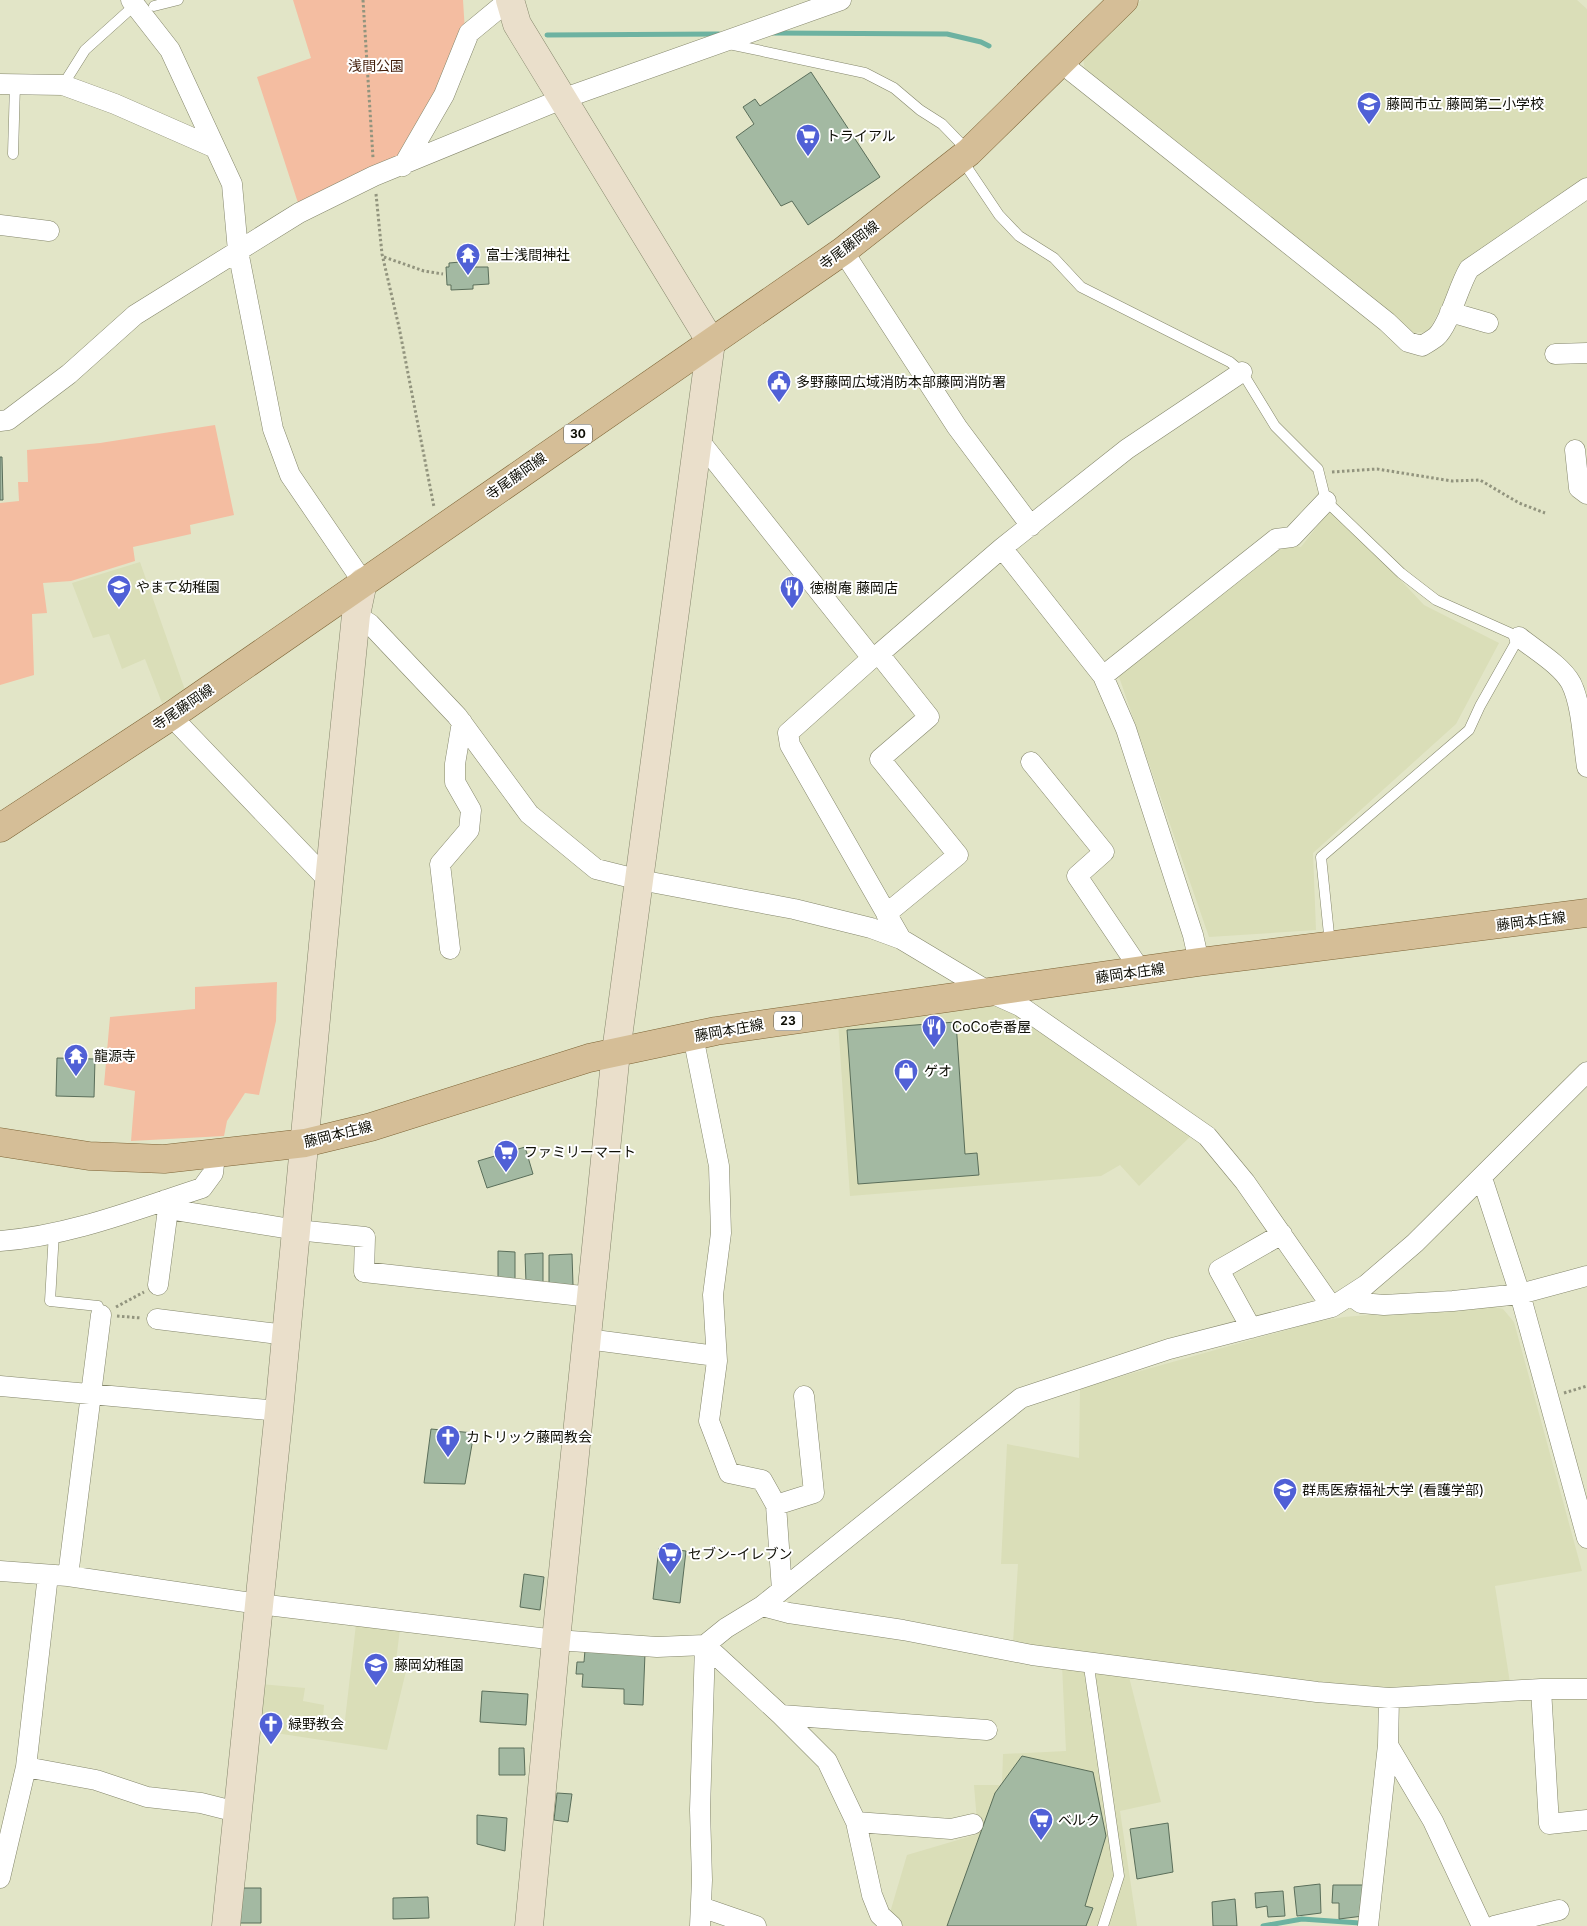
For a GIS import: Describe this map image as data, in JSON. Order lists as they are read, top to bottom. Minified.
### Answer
{"streets":{"main road":["寺尾藤岡線","30","藤岡本庄線","23"]},"parks":["浅間公園"],"places":{"school or university":["藤岡市立 藤岡第二小学校","やまて幼稚園","群馬医療福祉大学 (看護学部)","藤岡幼稚園"],"supermarket":["トライアル","ファミリーマート","セブン-イレブン","ベルク"],"temple":["富士浅間神社","龍源寺"],"public building":["多野藤岡広域消防本部藤岡消防署"],"restaurant":["徳樹庵 藤岡店","CoCo壱番屋"],"shop":["ゲオ"],"church":["カトリック藤岡教会","緑野教会"]}}
